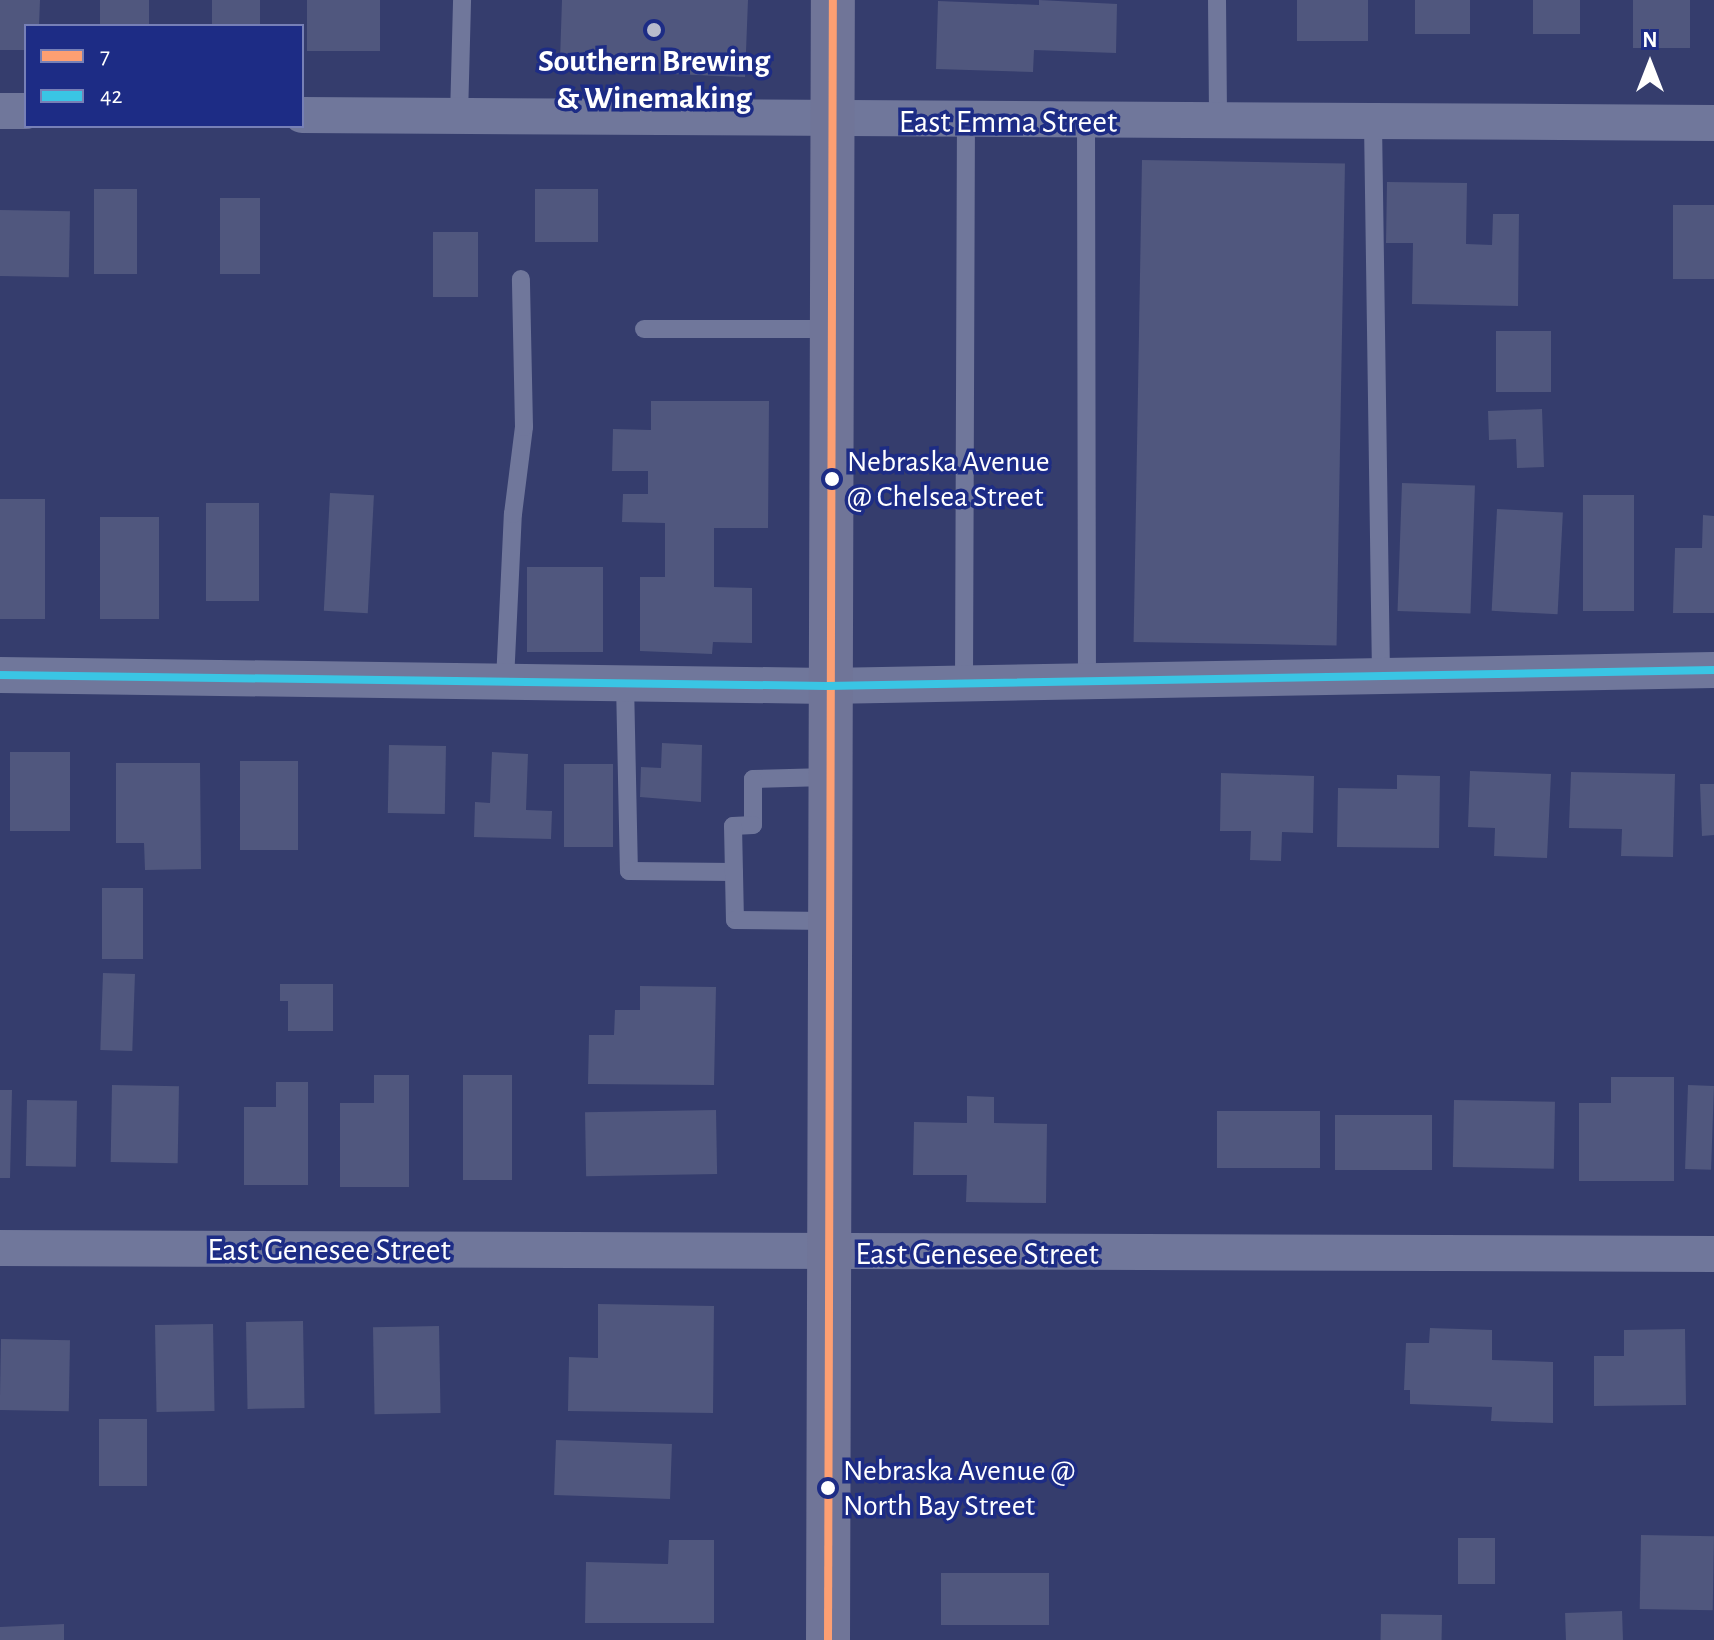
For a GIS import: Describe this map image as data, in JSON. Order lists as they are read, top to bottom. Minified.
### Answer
{"streets":{"street":["East Emma Street","East Genesee Street"]},"places":["Southern Brewing & Winemaking","Nebraska Avenue @ Chelsea Street","Nebraska Avenue @ North Bay Street"],"lines":["transit line 7","transit line 42"],"legend":["7","42"],"north":"top"}
